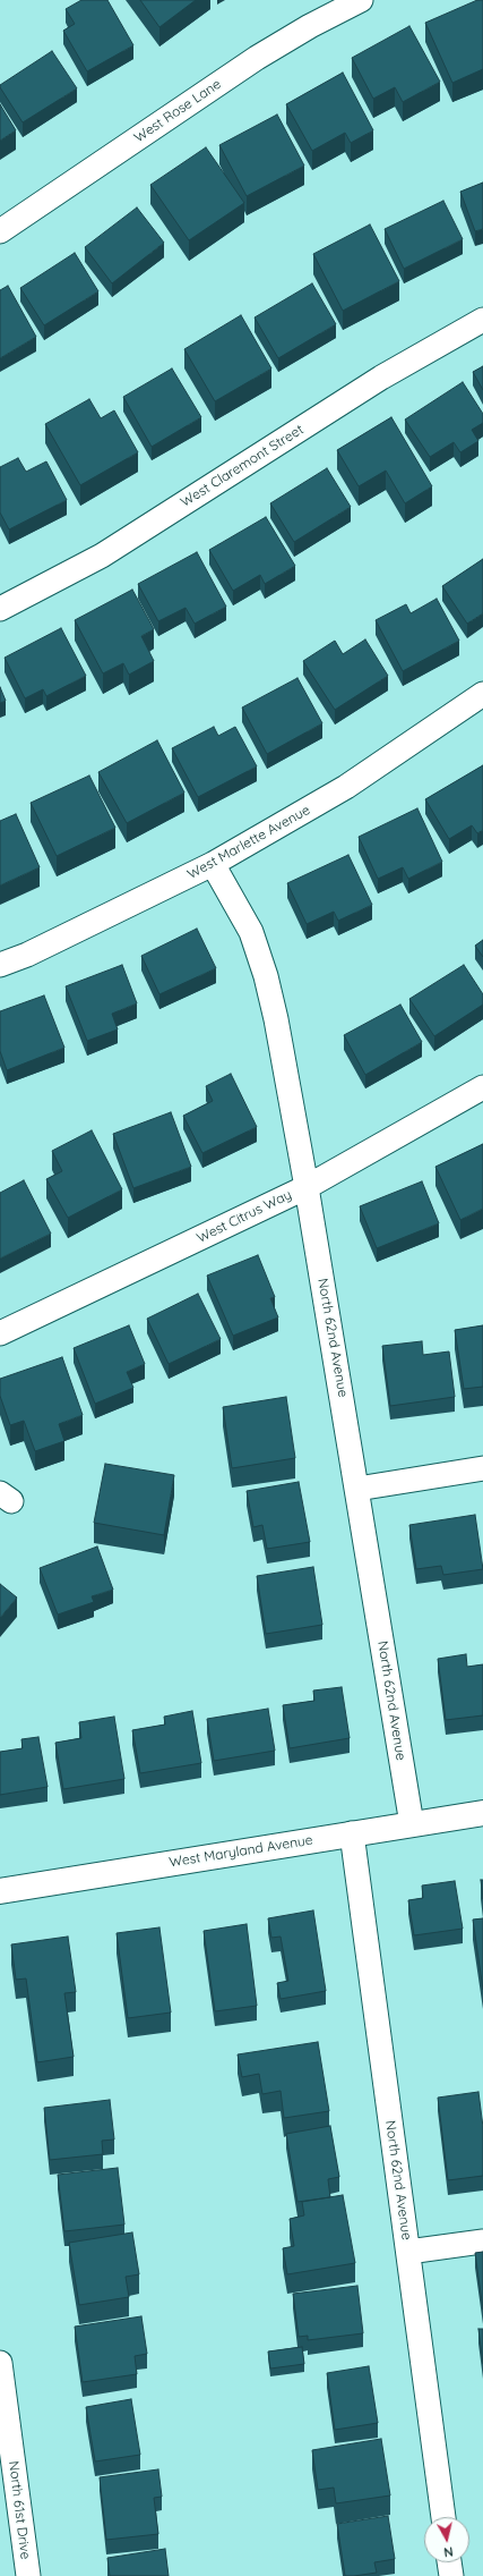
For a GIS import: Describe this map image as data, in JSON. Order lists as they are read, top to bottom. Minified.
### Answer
{"streets":{"street":["West Rose Lane","West Claremont Street","West Marlette Avenue","West Citrus Way","North 62nd Avenue","West Maryland Avenue","North 61st Drive"]},"crossings":[["West Marlette Avenue","North 62nd Avenue"],["West Citrus Way","North 62nd Avenue"],["North 62nd Avenue","West Maryland Avenue"]],"north":"bottom"}
